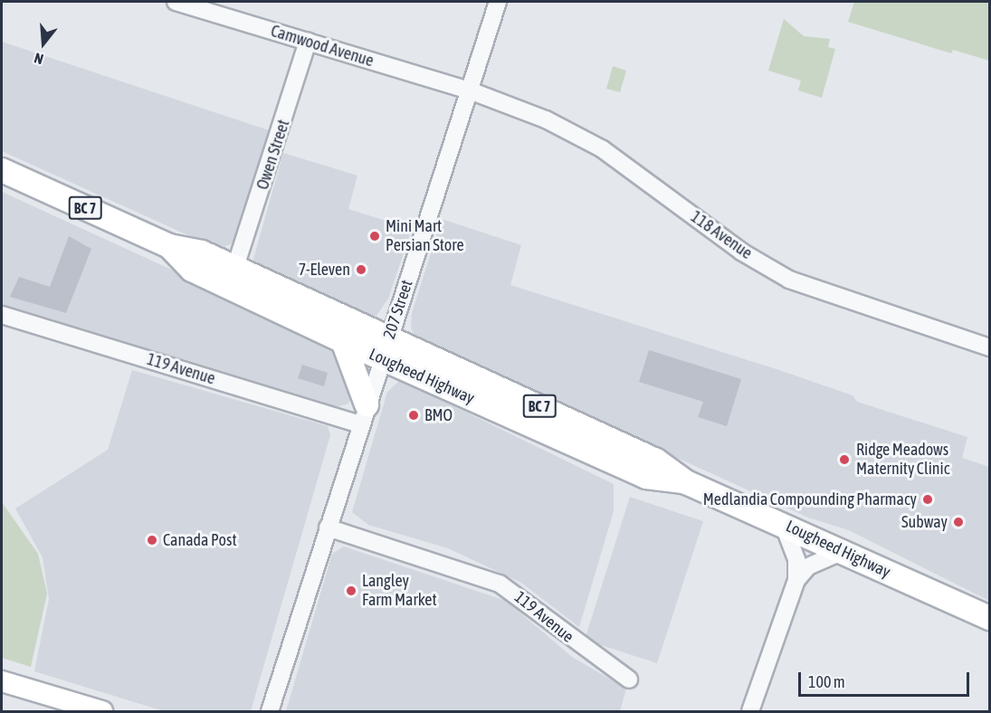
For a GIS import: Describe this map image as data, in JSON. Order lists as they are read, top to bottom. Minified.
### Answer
{"streets":{"highway":["BC 7","Lougheed Highway"],"street":["Camwood Avenue","Owen Street","118 Avenue","207 Street","119 Avenue"]},"crossings":[["Camwood Avenue","Owen Street"],["Camwood Avenue","118 Avenue"],["Camwood Avenue","207 Street"],["Owen Street","Lougheed Highway"],["118 Avenue","207 Street"],["207 Street","119 Avenue"],["207 Street","Lougheed Highway"]],"places":["Mini Mart Persian Store","7-Eleven","BMO","Ridge Meadows Maternity Clinic","Medlandia Compounding Pharmacy","Subway","Canada Post","Langley Farm Market"],"scale_bar":"100 m","north":"bottom"}
